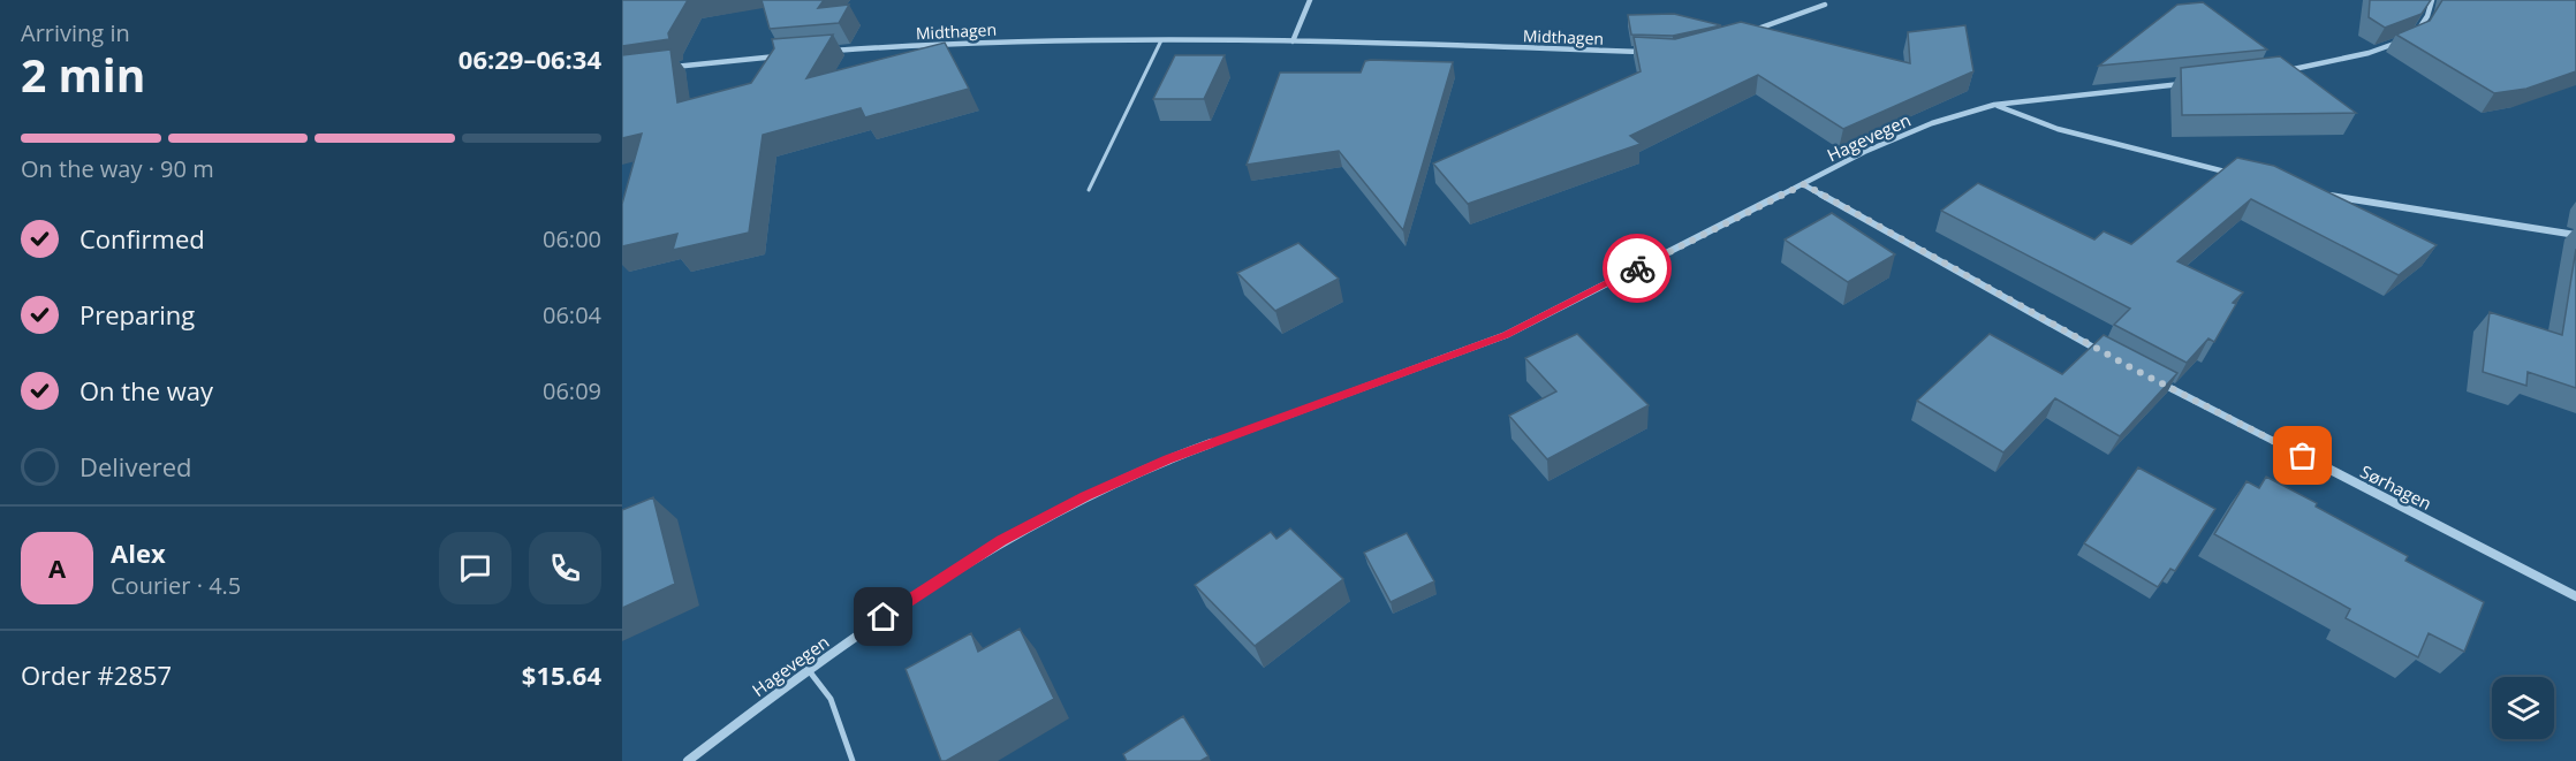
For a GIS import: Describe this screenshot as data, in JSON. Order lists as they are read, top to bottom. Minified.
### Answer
{"streets":{"street":["Midthagen","Hagevegen","Sørhagen"]},"page":{"heading":["2 min","Arriving in","06:29–06:34"],"panel":["Alex","Courier · 4.5","Order #2857","$15.64"],"bar":"On the way · 90 m","list":[["Confirmed","06:00"],["Preparing","06:04"],["On the way","06:09"],"Delivered"],"round":"A"}}
